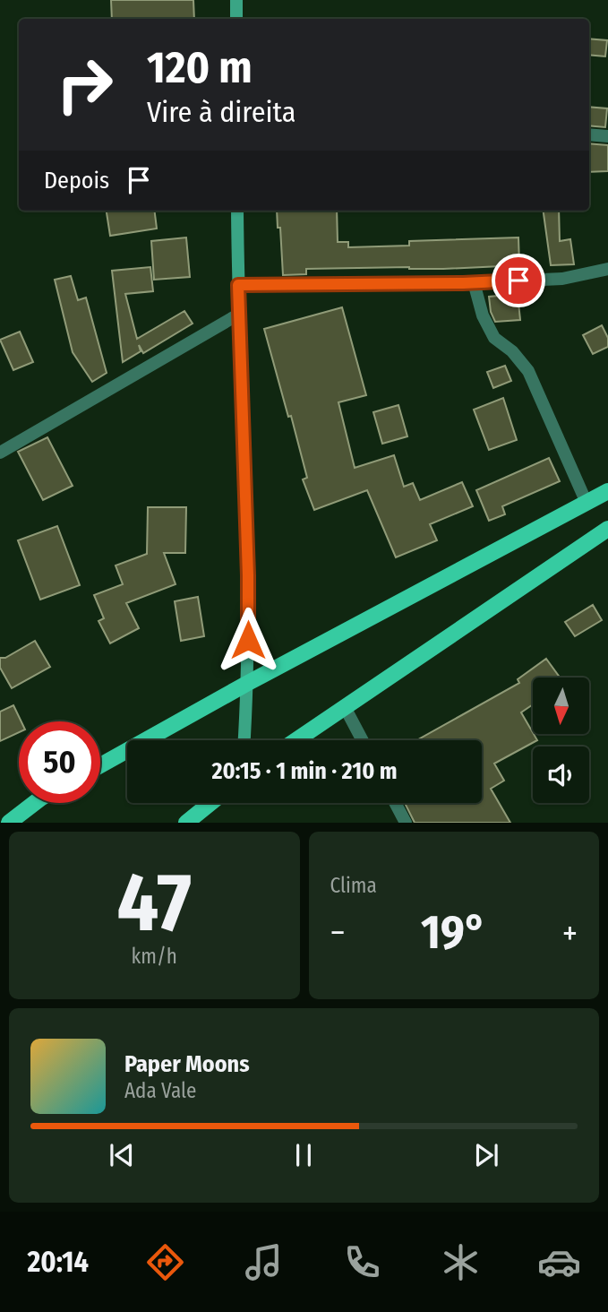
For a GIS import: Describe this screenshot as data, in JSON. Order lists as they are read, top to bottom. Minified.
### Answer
{"north":"bottom","page":{"turn":["120 m","Vire à direita"],"then":"Depois","limit":"50","trip":"20:15 · 1 min · 210 m","tile":[["47","km/h"],"Clima"],"heat":["−","19°","+"],"song":["Paper Moons","Ada Vale"],"tabs":"20:14"}}
